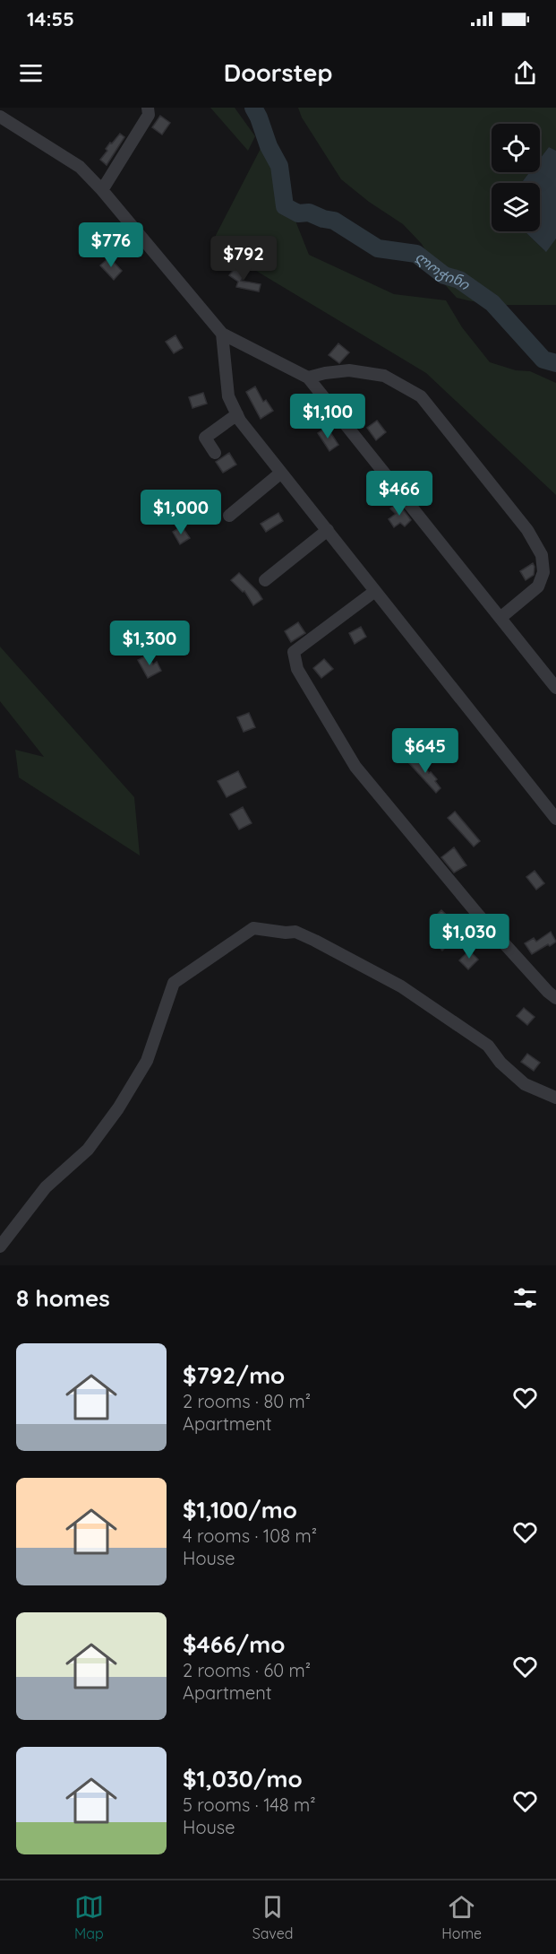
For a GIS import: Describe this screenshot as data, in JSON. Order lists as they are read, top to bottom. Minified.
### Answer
{"water":["ლოჭინი"],"page":{"status":"14:55","header":"Doorstep","price":["$776","$792","$1,100","$466","$1,000","$1,300","$645","$1,030"],"heading":"8 homes","list":[{"name":"$792/mo","note":"2 rooms · 80 m² · Apartment"},{"name":"$1,100/mo","note":"4 rooms · 108 m² · House"},{"name":"$466/mo","note":"2 rooms · 60 m² · Apartment"},{"name":"$1,030/mo","note":"5 rooms · 148 m² · House"}],"tabs":["Map","Saved","Home"]}}
